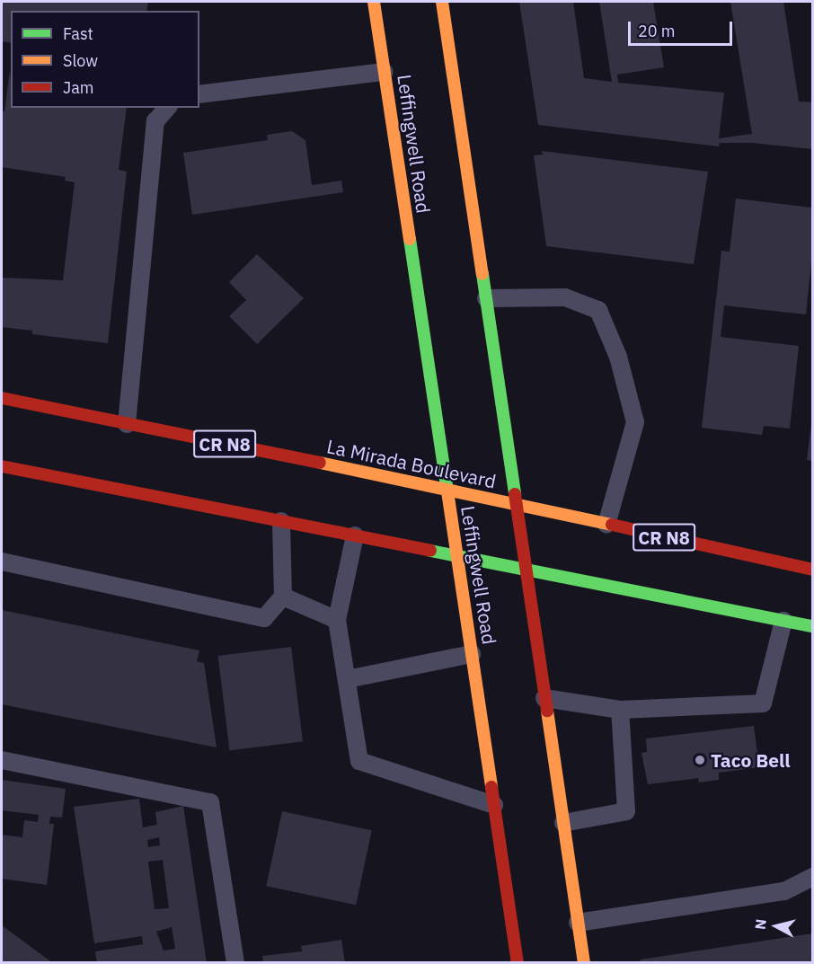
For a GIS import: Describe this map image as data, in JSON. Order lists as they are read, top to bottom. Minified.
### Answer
{"streets":{"main road":["Leffingwell Road","CR N8","La Mirada Boulevard"]},"crossings":[["Leffingwell Road","La Mirada Boulevard"]],"places":["Taco Bell"],"legend":["Fast","Slow","Jam"],"scale_bar":"20 m","north":"left"}
